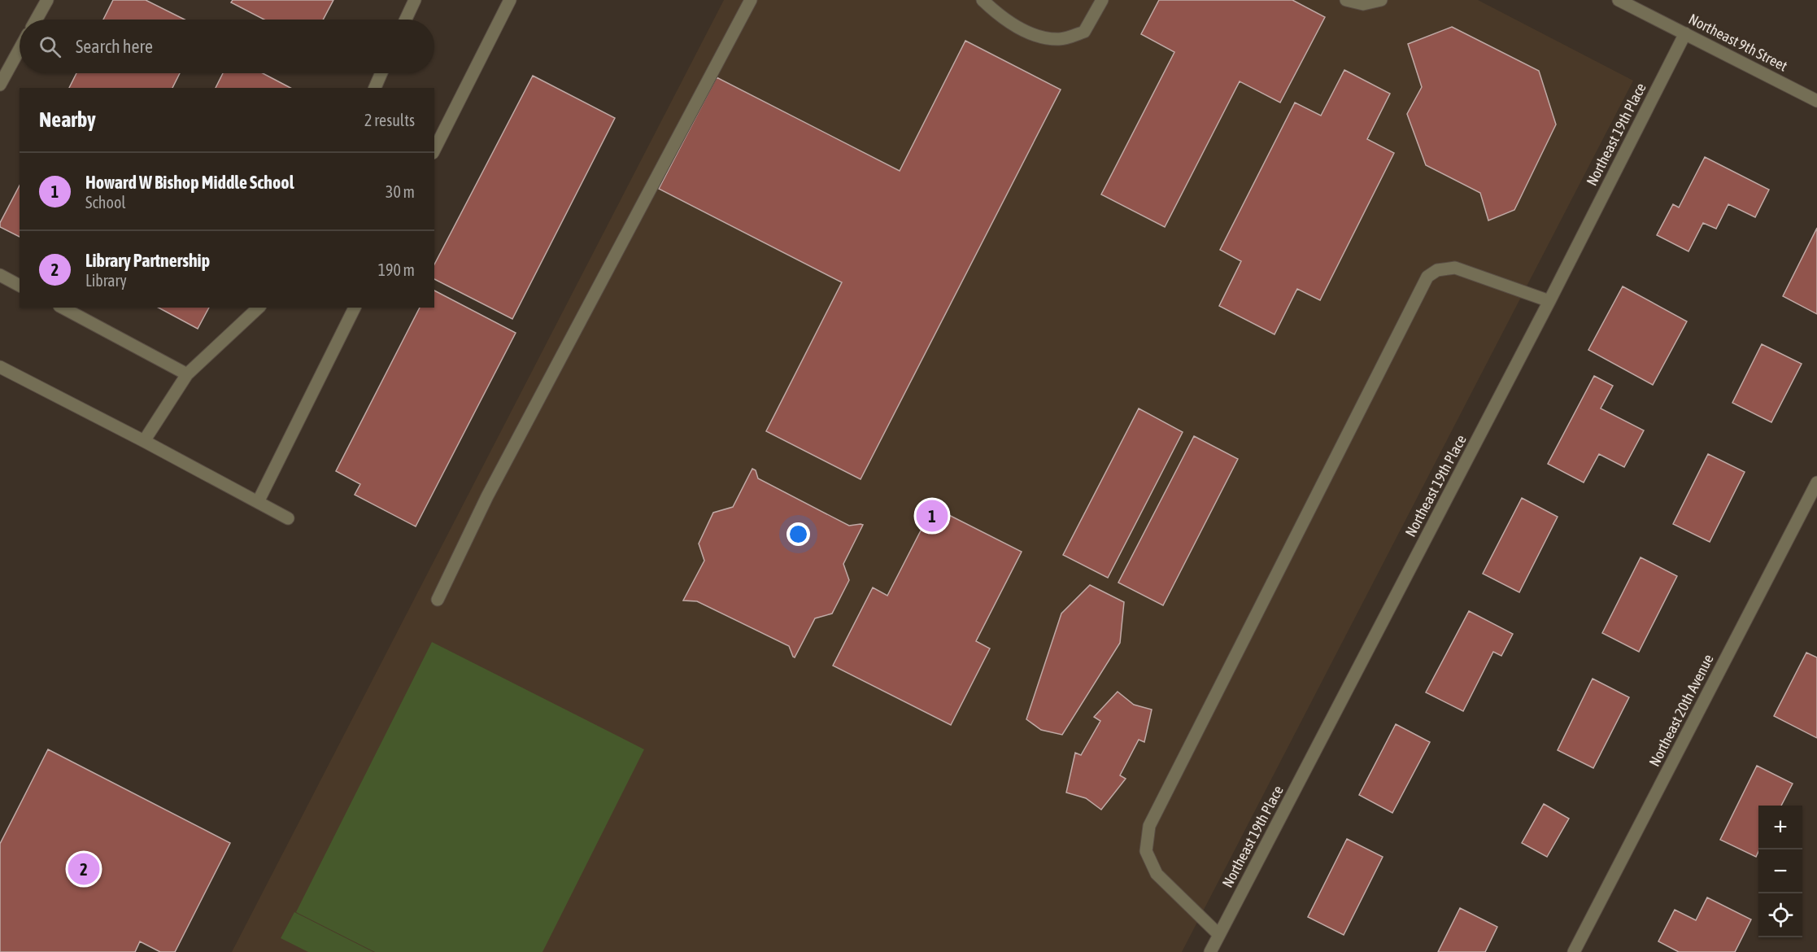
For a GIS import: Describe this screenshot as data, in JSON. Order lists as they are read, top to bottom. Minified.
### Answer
{"streets":{"street":["Northeast 9th Street","Northeast 19th Place","Northeast 20th Avenue"]},"crossings":[["Northeast 9th Street","Northeast 19th Place"]],"page":{"search":"Search here","heading":["Nearby","2 results"],"list":[{"mark":"1","name":"Howard W Bishop Middle School","note":"School","value":"30 m"},{"mark":"2","name":"Library Partnership","note":"Library","value":"190 m"}],"pins":["1","2"],"map_buttons":["+","−"]}}
